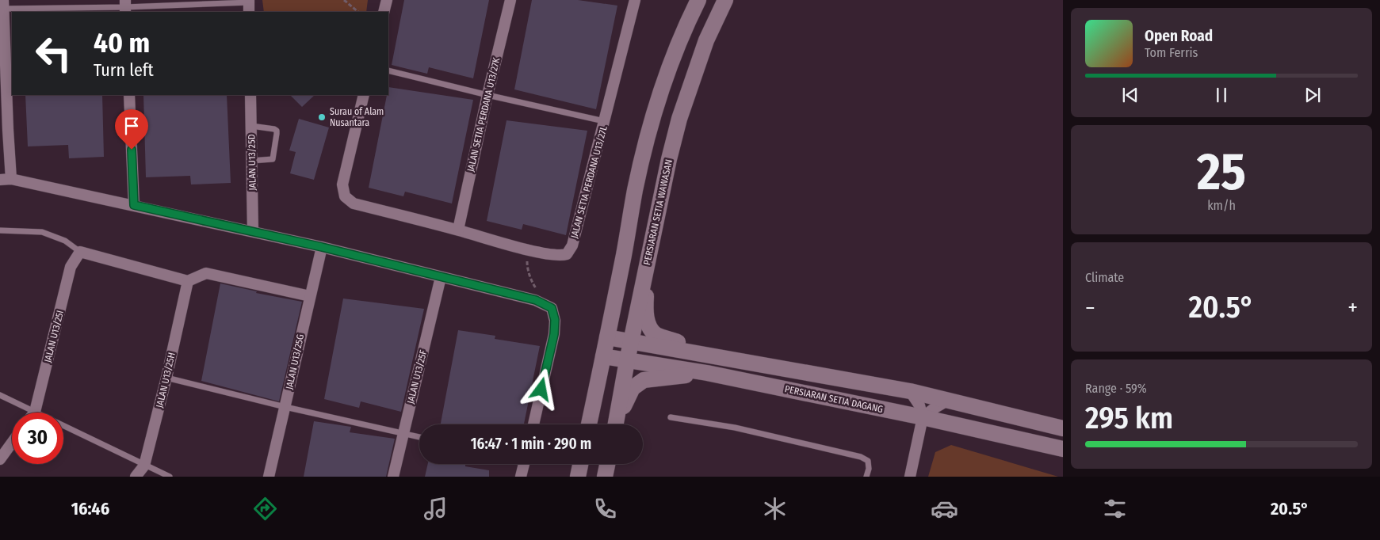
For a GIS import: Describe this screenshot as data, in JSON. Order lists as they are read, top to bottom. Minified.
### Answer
{"streets":{"street":["JALAN SETIA PERDANA U13/27K","JALAN U13/25D","JALAN SETIA PERDANA U13/27L","PERSIARAN SETIA WAWASAN","JALAN U13/25I","JALAN U13/25G","JALAN U13/25F","JALAN U13/25H","PERSIARAN SETIA DAGANG"]},"crossings":[["JALAN SETIA PERDANA U13/27K","JALAN SETIA PERDANA U13/27L"],["PERSIARAN SETIA WAWASAN","PERSIARAN SETIA DAGANG"]],"places":["Surau of Alam Nusantara"],"page":{"turn":["40 m","Turn left"],"song":["Open Road","Tom Ferris"],"tile":[["25","km/h"],"Climate",["Range · 59%","295 km"]],"heat":["−","20.5°","+"],"limit":"30","trip":"16:47 · 1 min · 290 m","tabs":["16:46","20.5°"]}}
